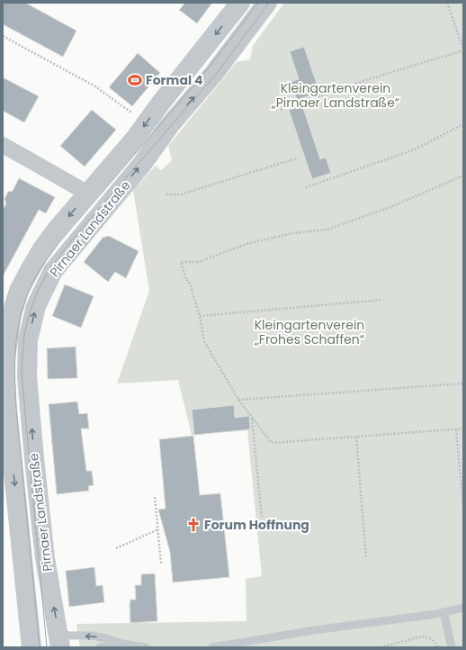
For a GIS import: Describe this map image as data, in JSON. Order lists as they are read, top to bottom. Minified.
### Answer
{"streets":{"street":["Pirnaer Landstraße"]},"parks":["Kleingartenverein „Pirnaer Landstraße“","Kleingartenverein „Frohes Schaffen“"],"places":{"sports":["Formal 4"],"church":["Forum Hoffnung"]}}
